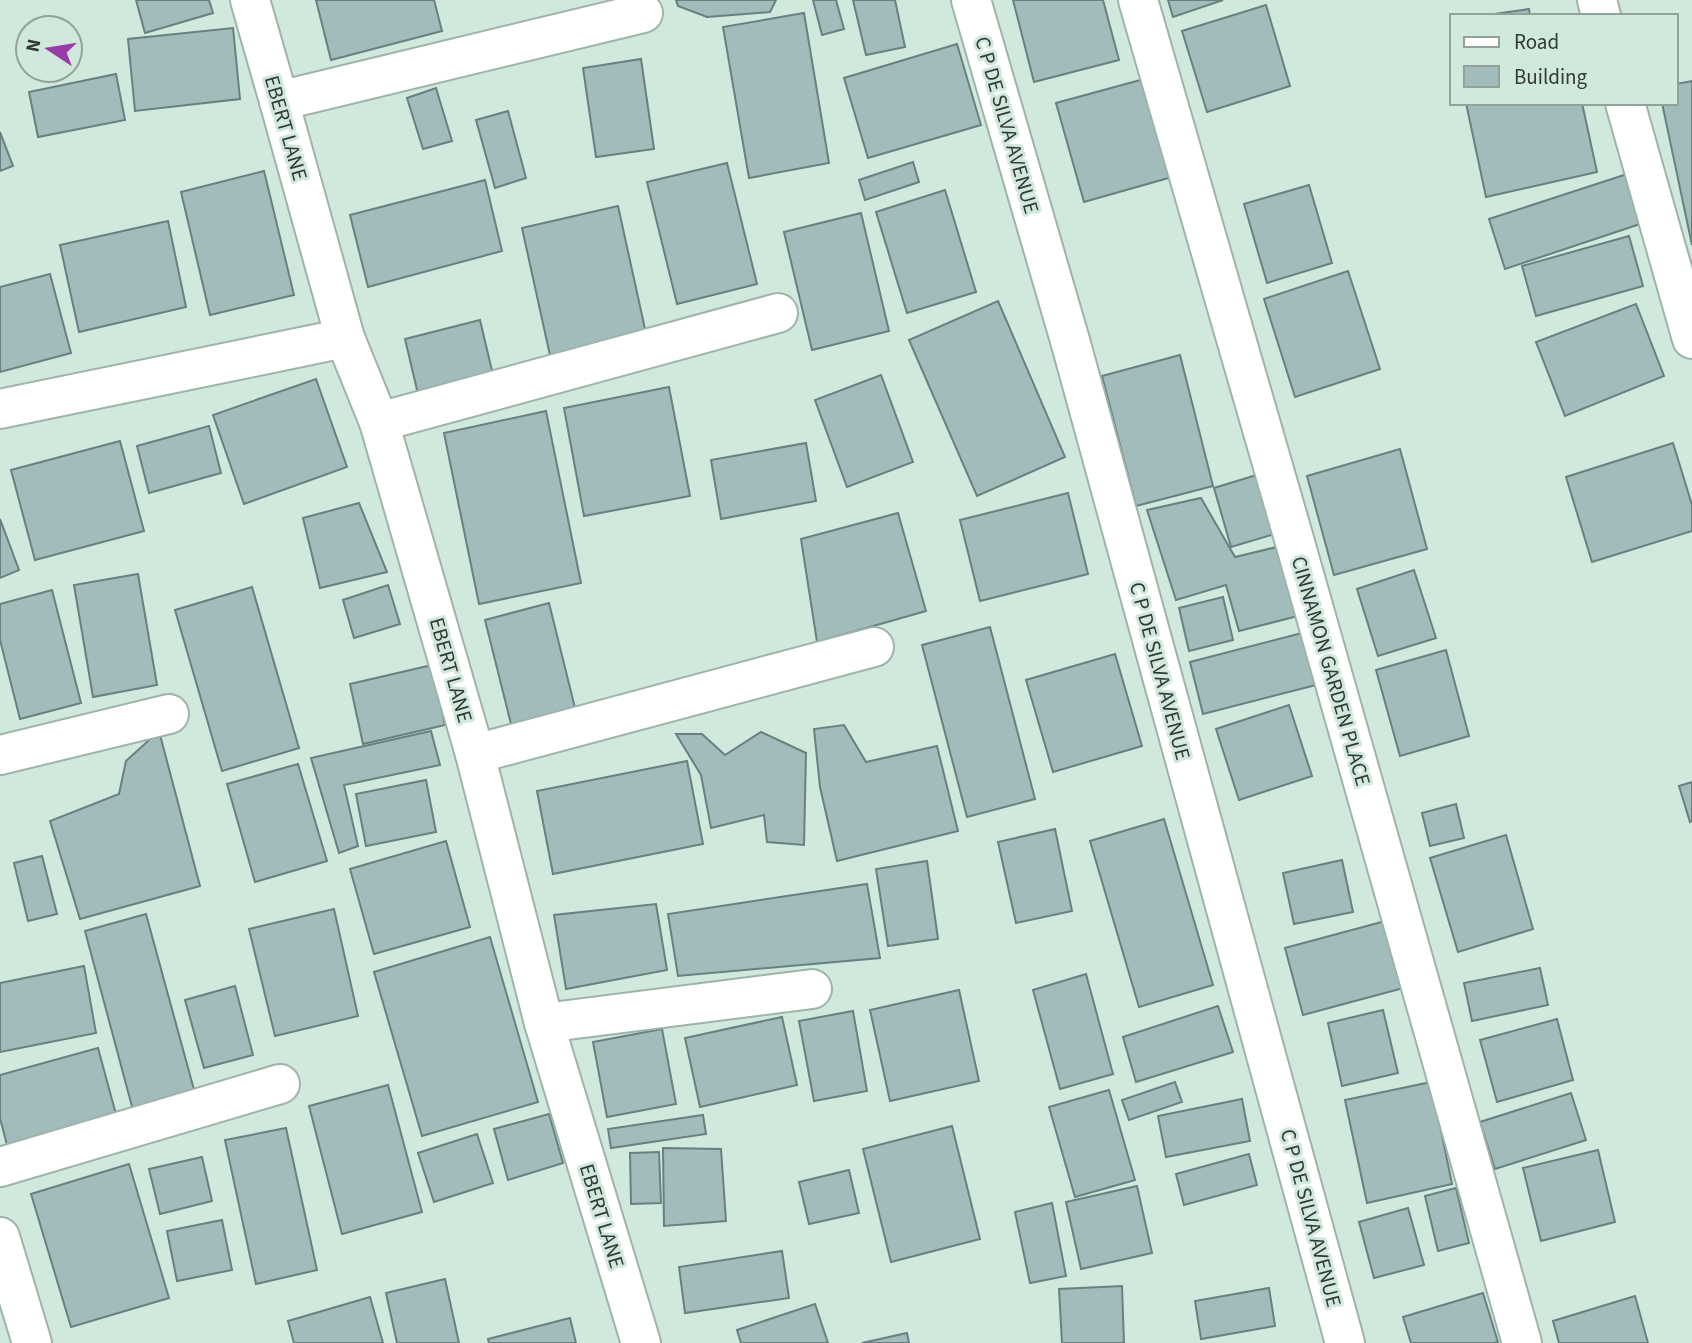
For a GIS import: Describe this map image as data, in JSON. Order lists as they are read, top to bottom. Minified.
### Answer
{"streets":{"street":["C P DE SILVA AVENUE","EBERT LANE","CINNAMON GARDEN PLACE"]},"legend":["Road","Building"],"north":"left"}
